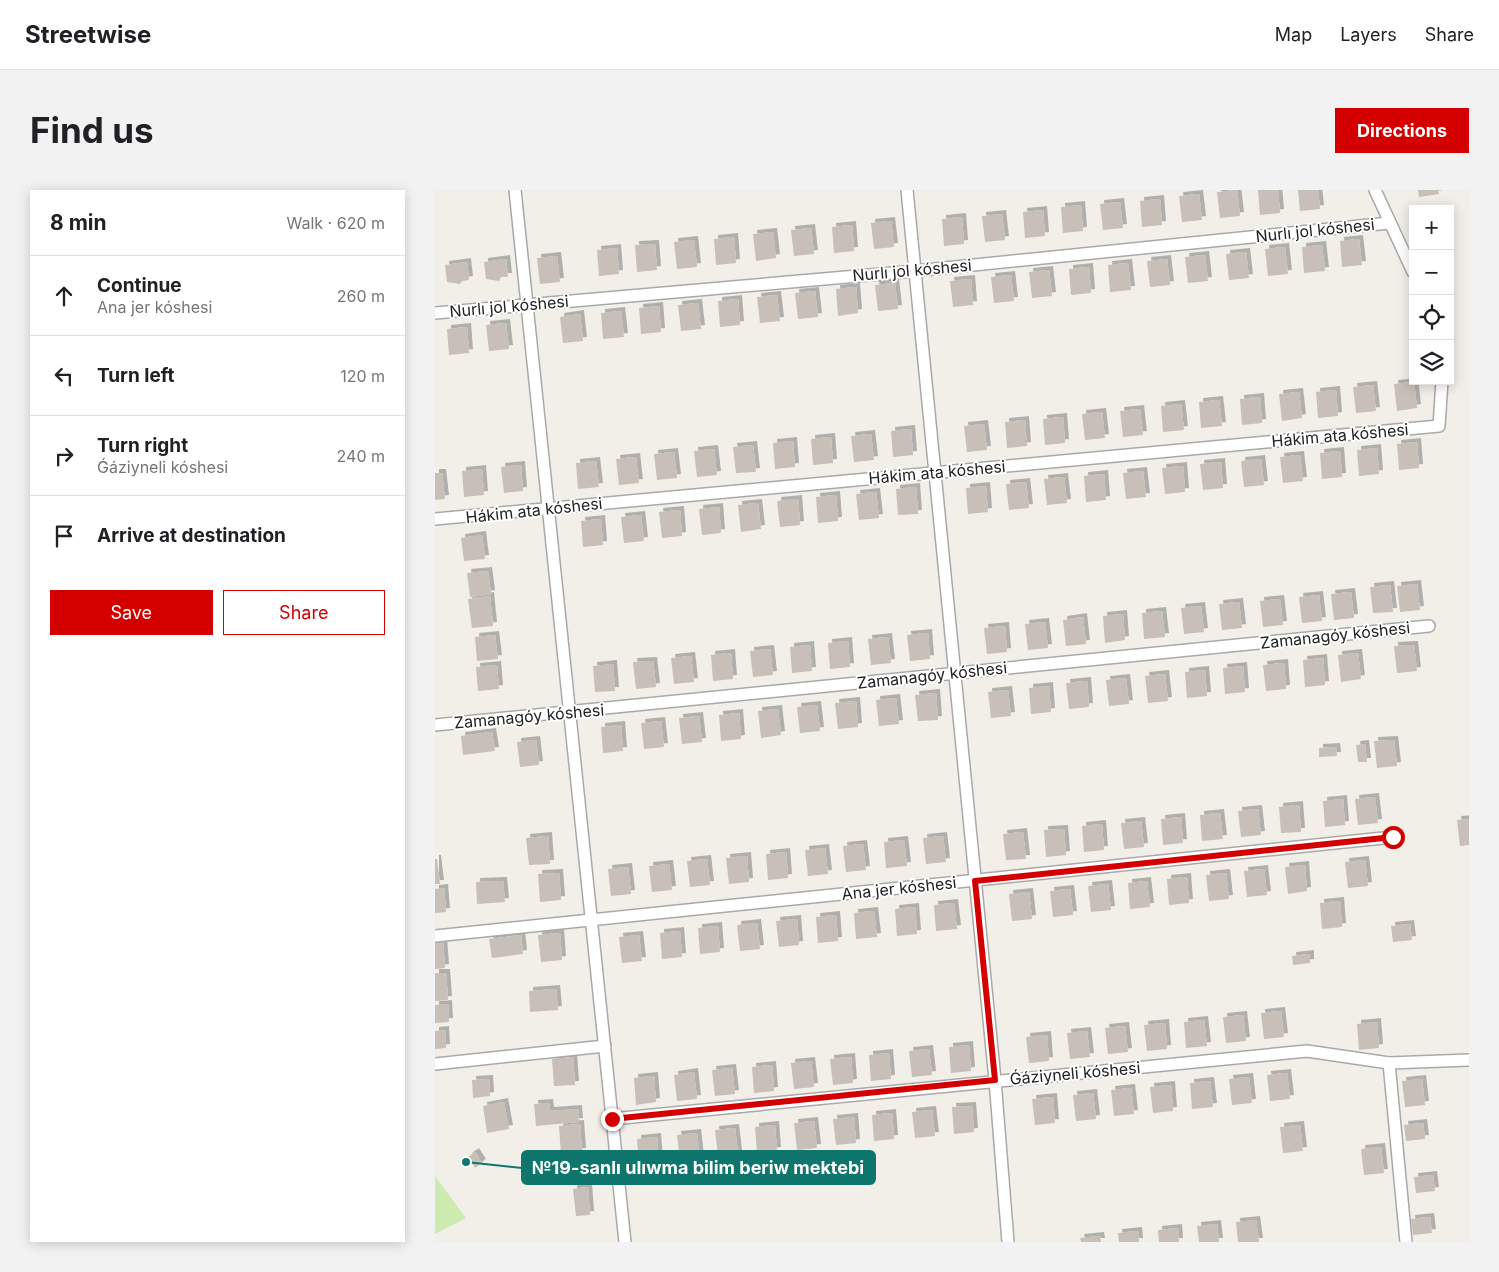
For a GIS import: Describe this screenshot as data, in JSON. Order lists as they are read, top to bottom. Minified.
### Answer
{"streets":{"street":["Nurlı jol kóshesi","Hákim ata kóshesi","Zamanagóy kóshesi","Ana jer kóshesi","Ǵáziyneli kóshesi"]},"places":["№19-sanlı ulıwma bilim beriw mektebi"],"page":{"header":"Streetwise","nav":["Map","Layers","Share"],"buttons":["Directions",["Save","Share"]],"title":"Find us","heading":["8 min","Walk · 620 m"],"map_buttons":["+","−"],"list":[["Continue","Ana jer kóshesi","260 m"],["Turn left","120 m"],["Turn right","Ǵáziyneli kóshesi","240 m"],"Arrive at destination"]}}
